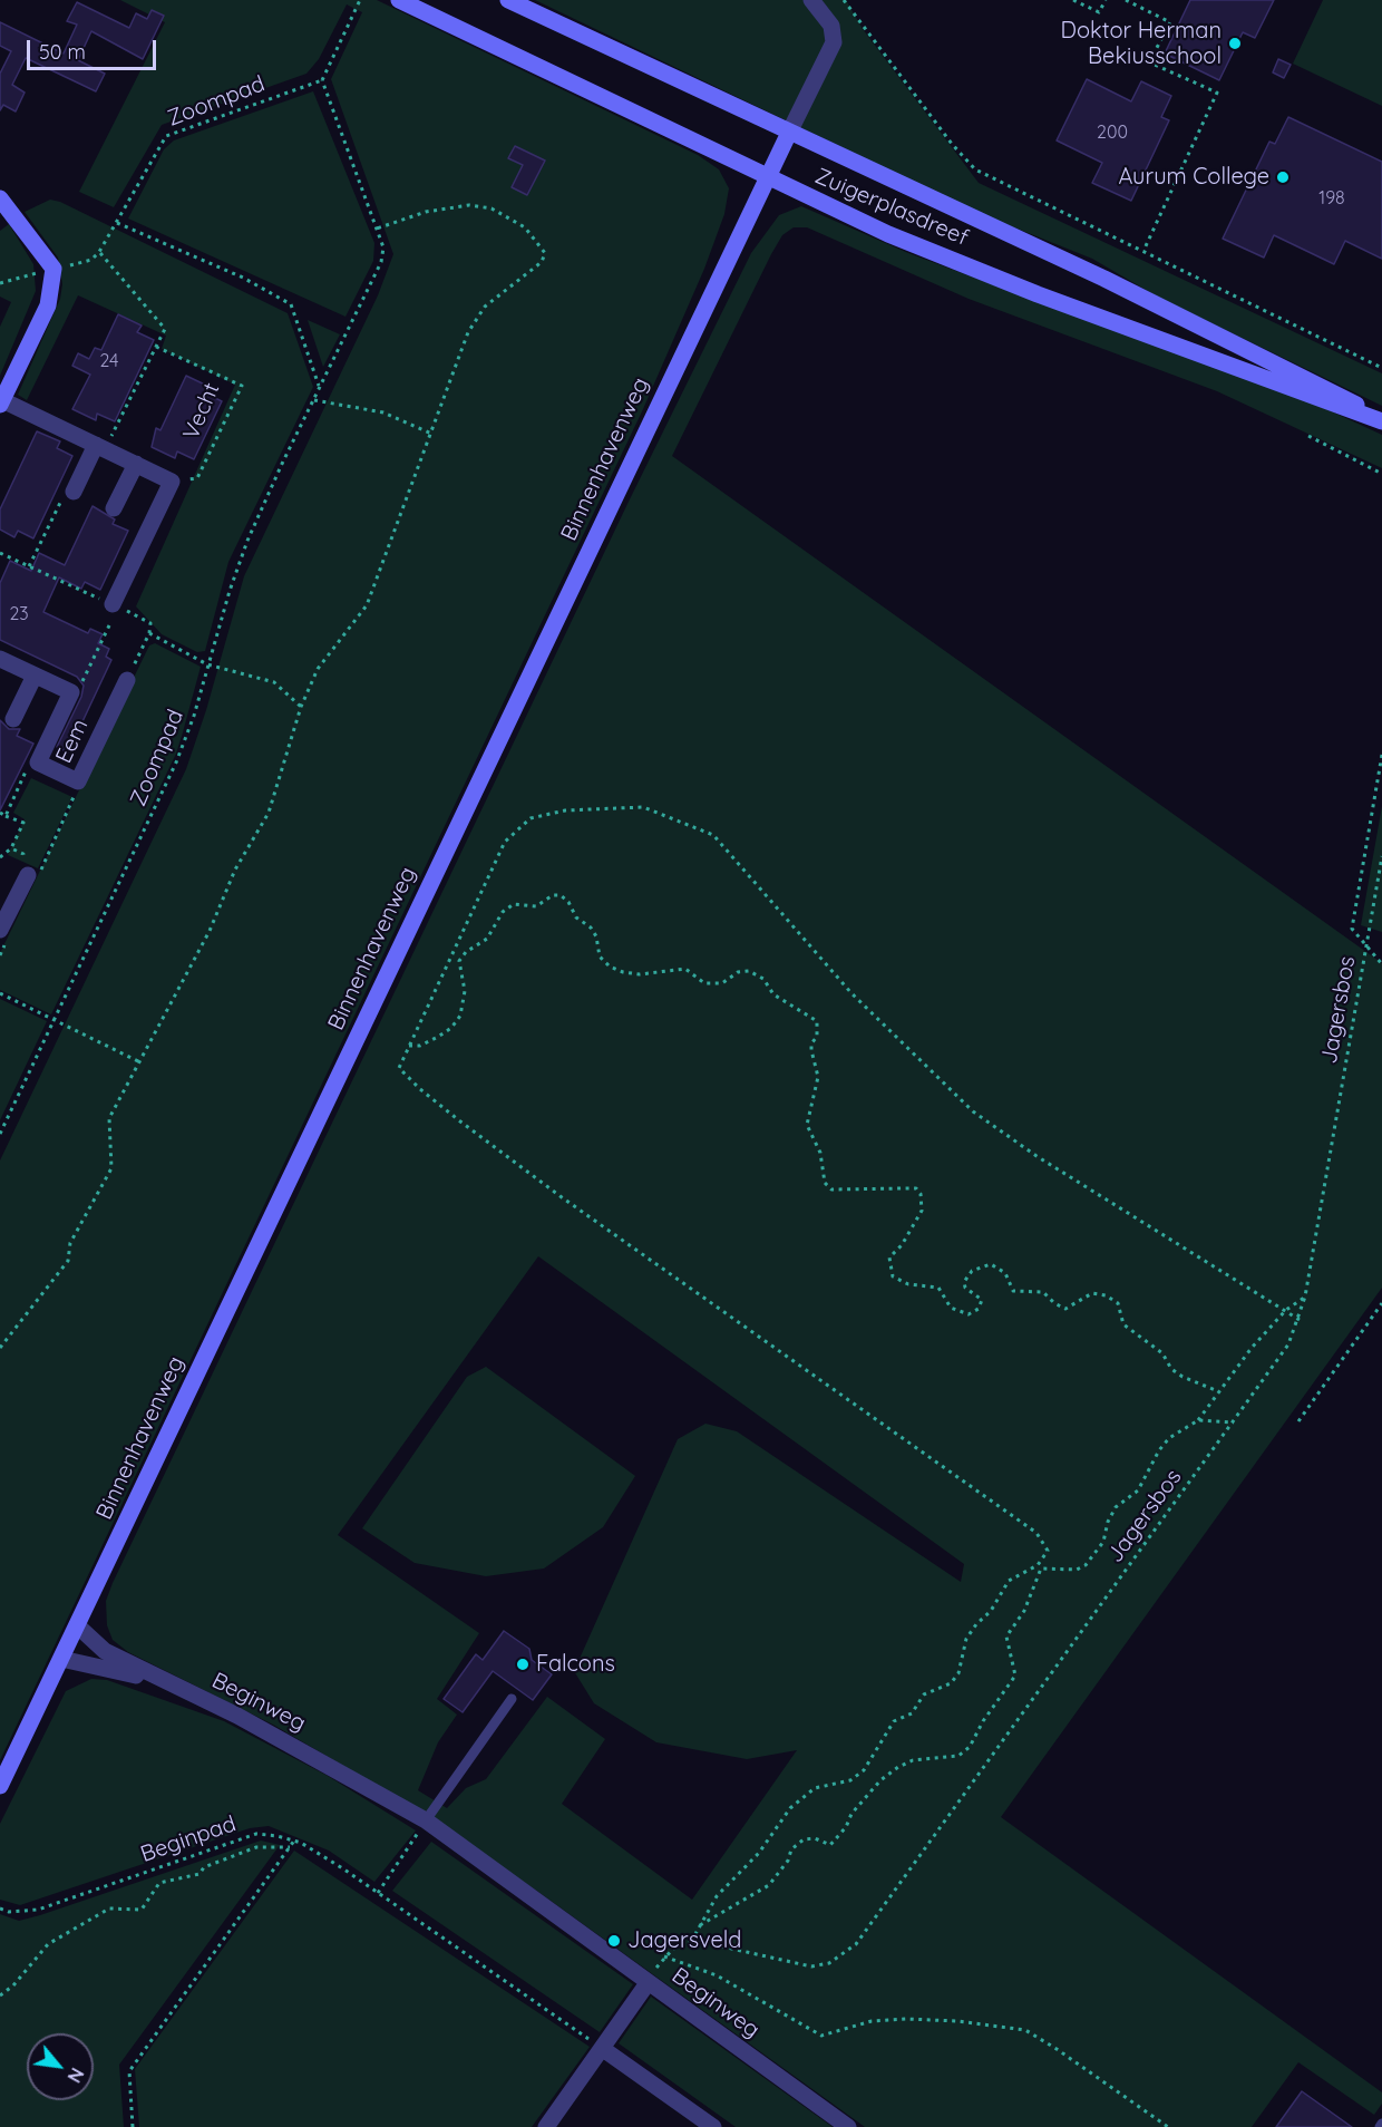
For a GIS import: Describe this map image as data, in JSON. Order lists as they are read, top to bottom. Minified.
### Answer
{"streets":{"street":["Zuigerplasdreef","Binnenhavenweg","Eem","Beginweg"],"path":["Zoompad","Vecht","Jagersbos","Beginpad"]},"crossings":[["Zuigerplasdreef","Binnenhavenweg"],["Binnenhavenweg","Beginweg"]],"places":["Doktor Herman Bekiusschool","Aurum College","Falcons","Jagersveld"],"house_numbers":["200","198","24","23"],"scale_bar":"50 m","north":"bottom right"}
